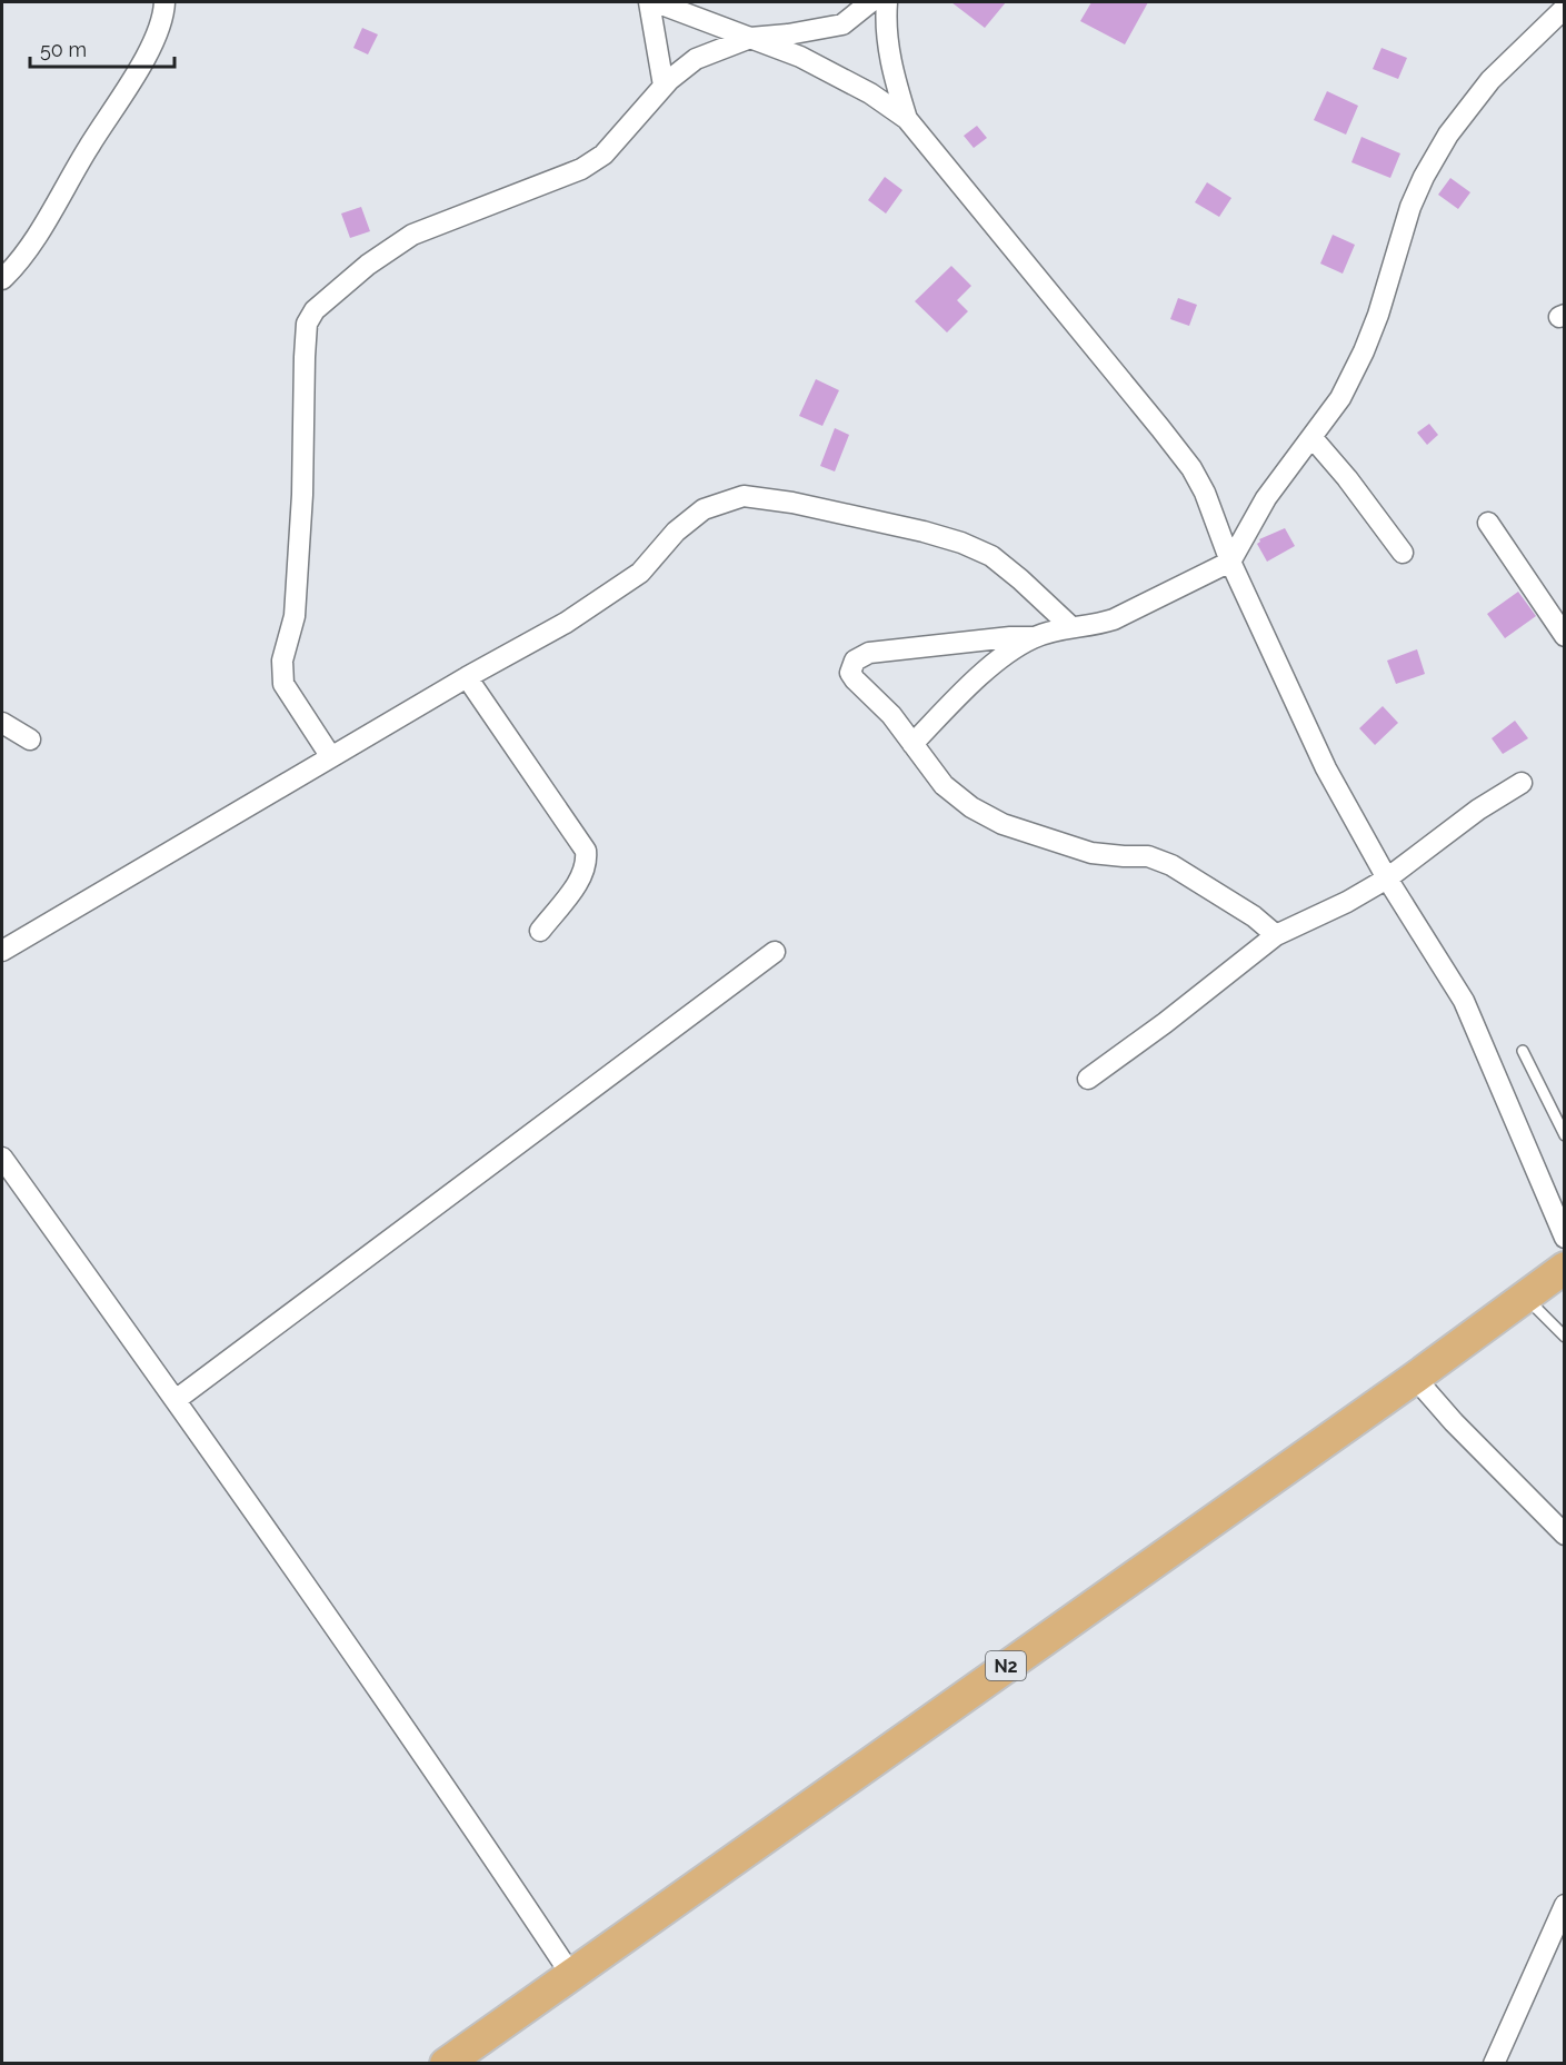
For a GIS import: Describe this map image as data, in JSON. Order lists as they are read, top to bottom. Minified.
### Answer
{"streets":{"main road":["N2"]},"scale_bar":"50 m"}
